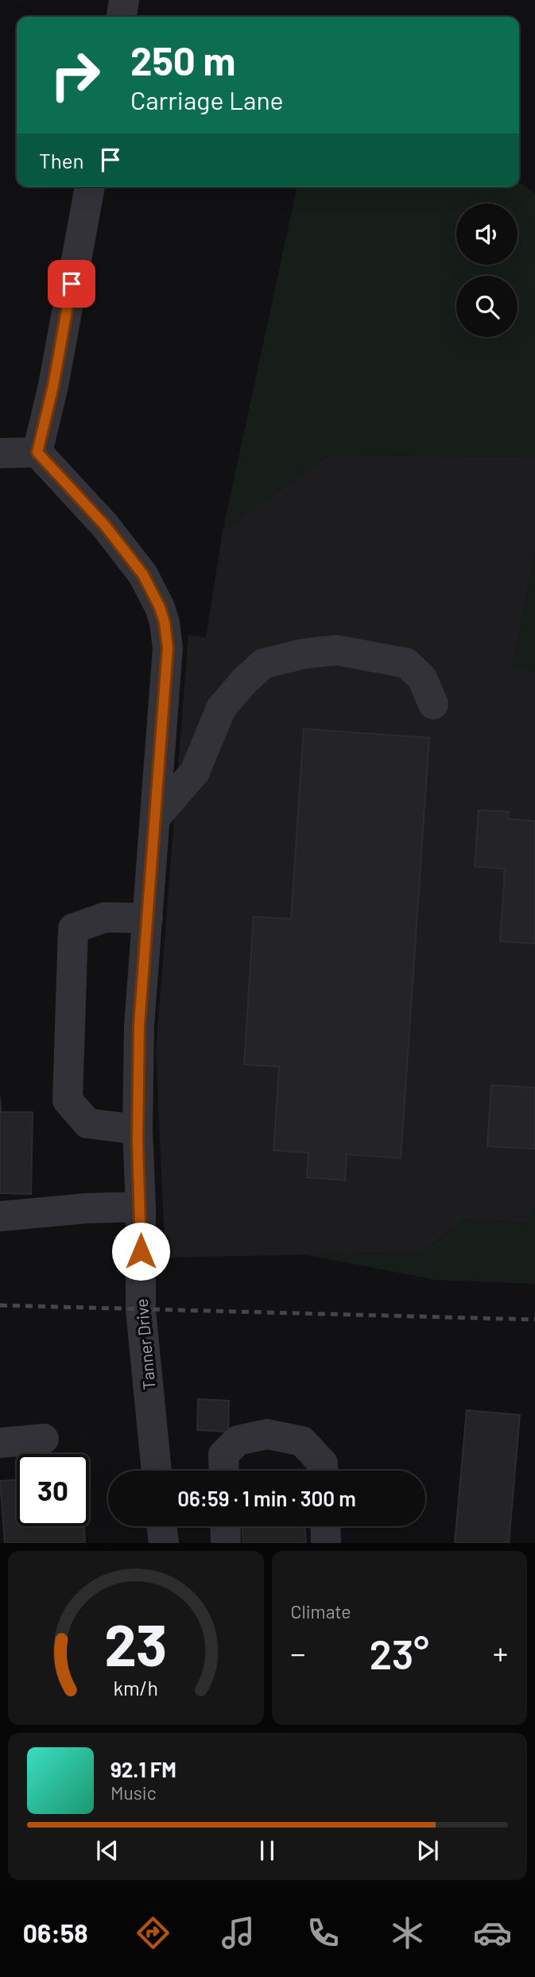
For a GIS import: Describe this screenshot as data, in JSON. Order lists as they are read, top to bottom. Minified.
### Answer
{"streets":{"street":["Tanner Drive"]},"page":{"turn":["250 m","Carriage Lane"],"then":"Then","limit":"30","trip":"06:59 · 1 min · 300 m","tile":"Climate","heat":["−","23°","+"],"song":["92.1 FM","Music"],"tabs":"06:58","gauge":["23","km/h"]}}
